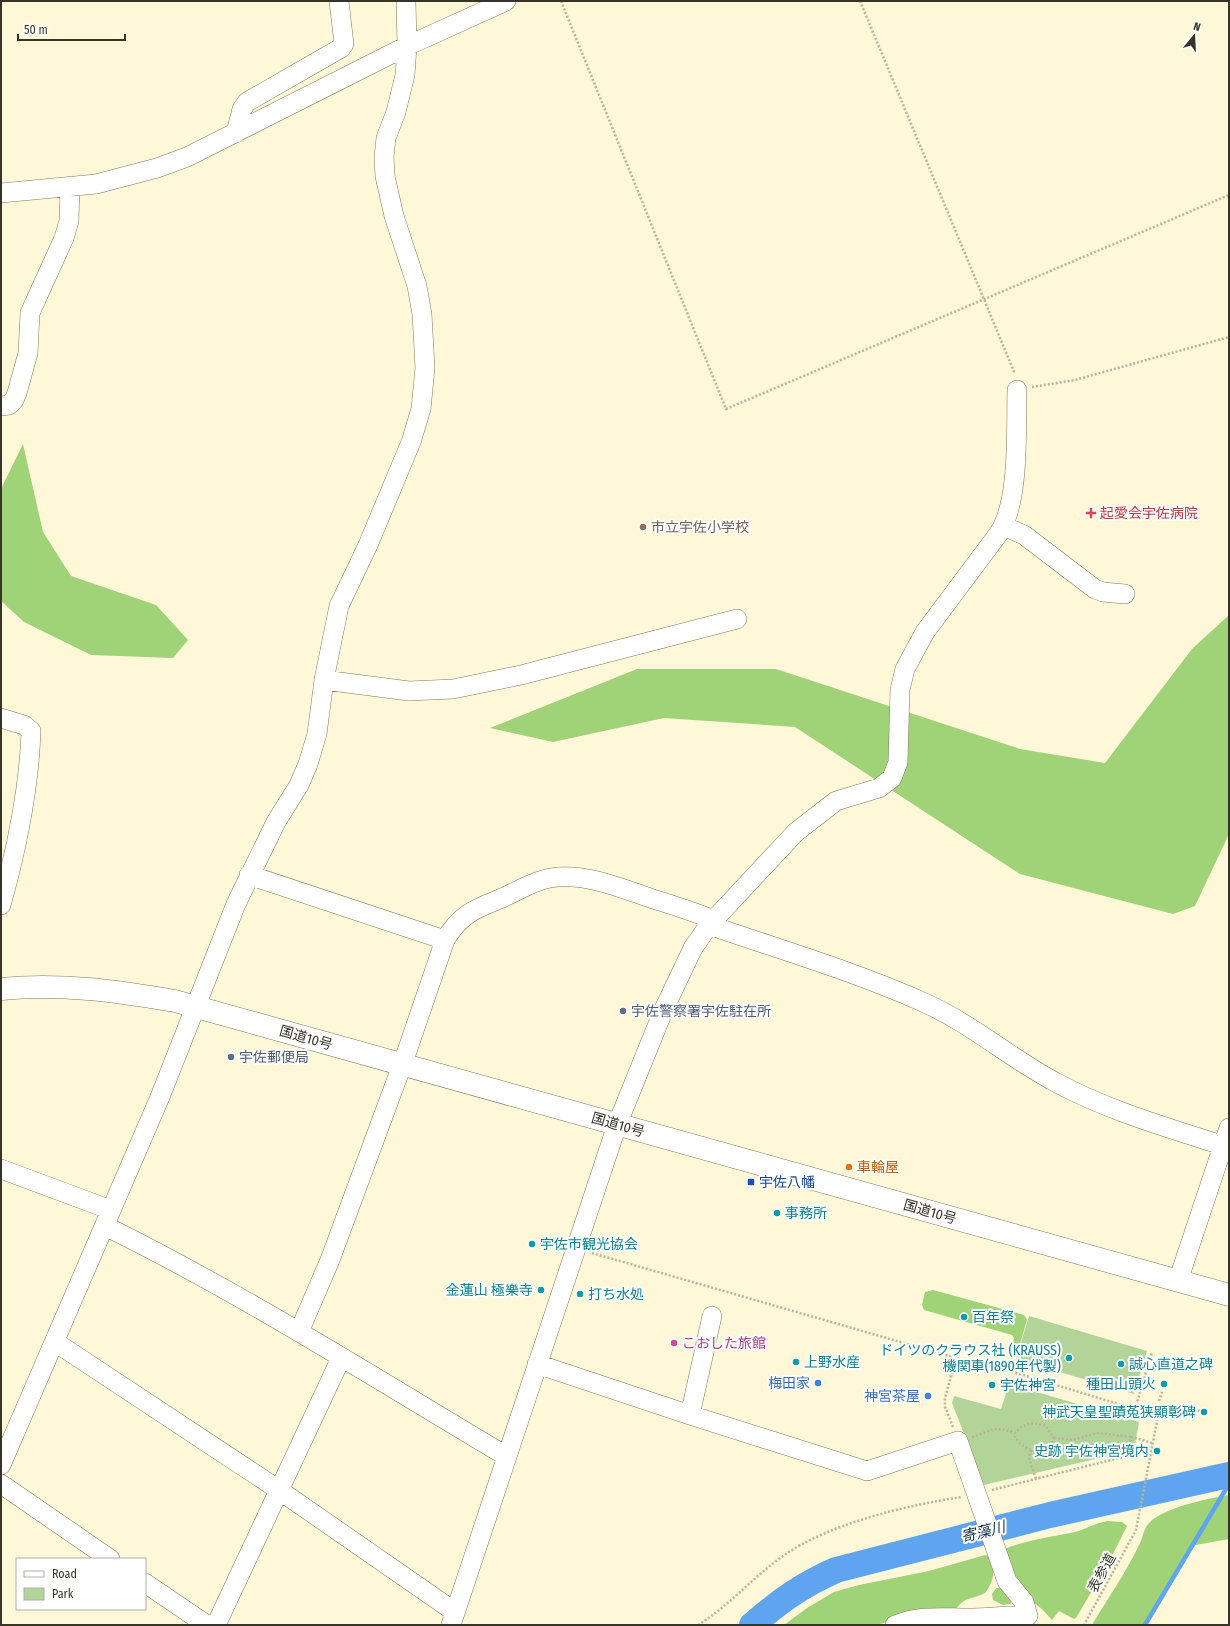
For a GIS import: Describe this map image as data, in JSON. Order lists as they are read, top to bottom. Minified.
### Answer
{"streets":{"highway":["国道10号"],"path":["表参道"]},"water":["寄藻川"],"places":{"health":["起愛会宇佐病院"],"other":["市立宇佐小学校","宇佐警察署宇佐駐在所","宇佐郵便局","車輪屋","事務所","宇佐市観光協会","金蓮山 極樂寺","打ち水処","百年祭","こおした旅館","ドイツのクラウス社 (KRAUSS) 機関車(1890年代製)","上野水産","誠心直道之碑","梅田家","種田山頭火","宇佐神宮","神宮茶屋","神武天皇聖蹟菟狭顯彰碑","史跡 宇佐神宮境内"],"transit":["宇佐八幡"]},"legend":["Road","Park"],"scale_bar":"50 m","north":"top"}
